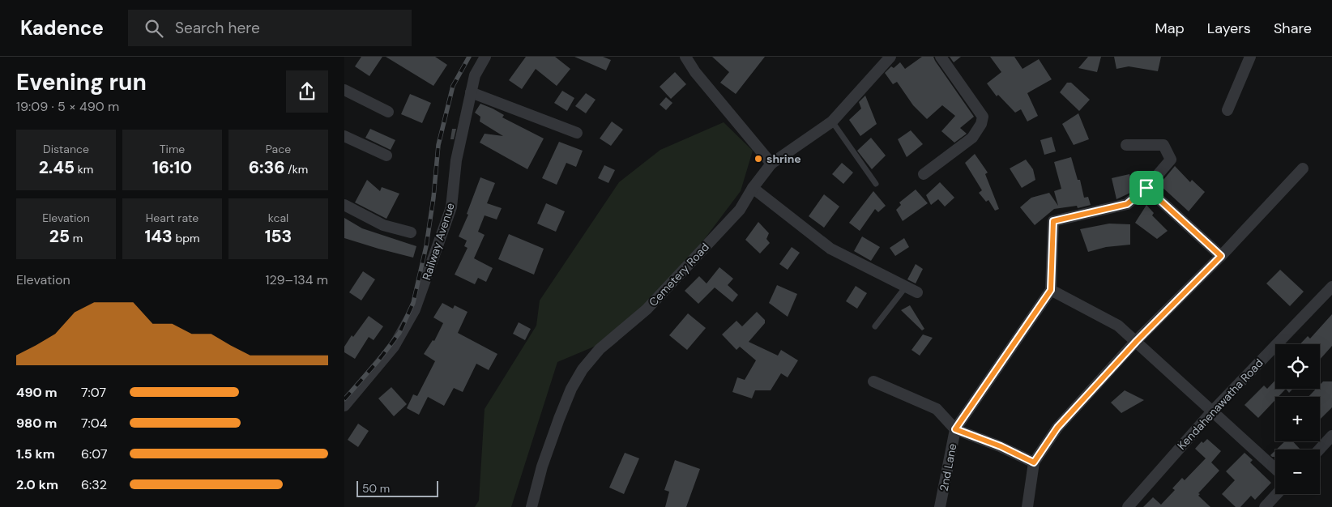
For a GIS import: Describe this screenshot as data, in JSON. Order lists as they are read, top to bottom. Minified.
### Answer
{"streets":{"street":["Railway Avenue","Cemetery Road","Kendahenawatha Road","2nd Lane"]},"places":["shrine"],"scale_bar":"50 m","page":{"header":"Kadence","search":"Search here","nav":["Map","Layers","Share"],"heading":["Evening run","19:09 · 5 × 490 m"],"stats":[["Distance","2.45 km"],["Time","16:10"],["Pace","6:36 /km"],["Elevation","25 m"],["Heart rate","143 bpm"],["kcal","153"]],"chart":["Elevation","129–134 m"],"map_buttons":["+","−"],"list":[{"name":"490 m","note":"7:07"},{"name":"980 m","note":"7:04"},{"name":"1.5 km","note":"6:07"},{"name":"2.0 km","note":"6:32"}],"scale":"50 m"}}
